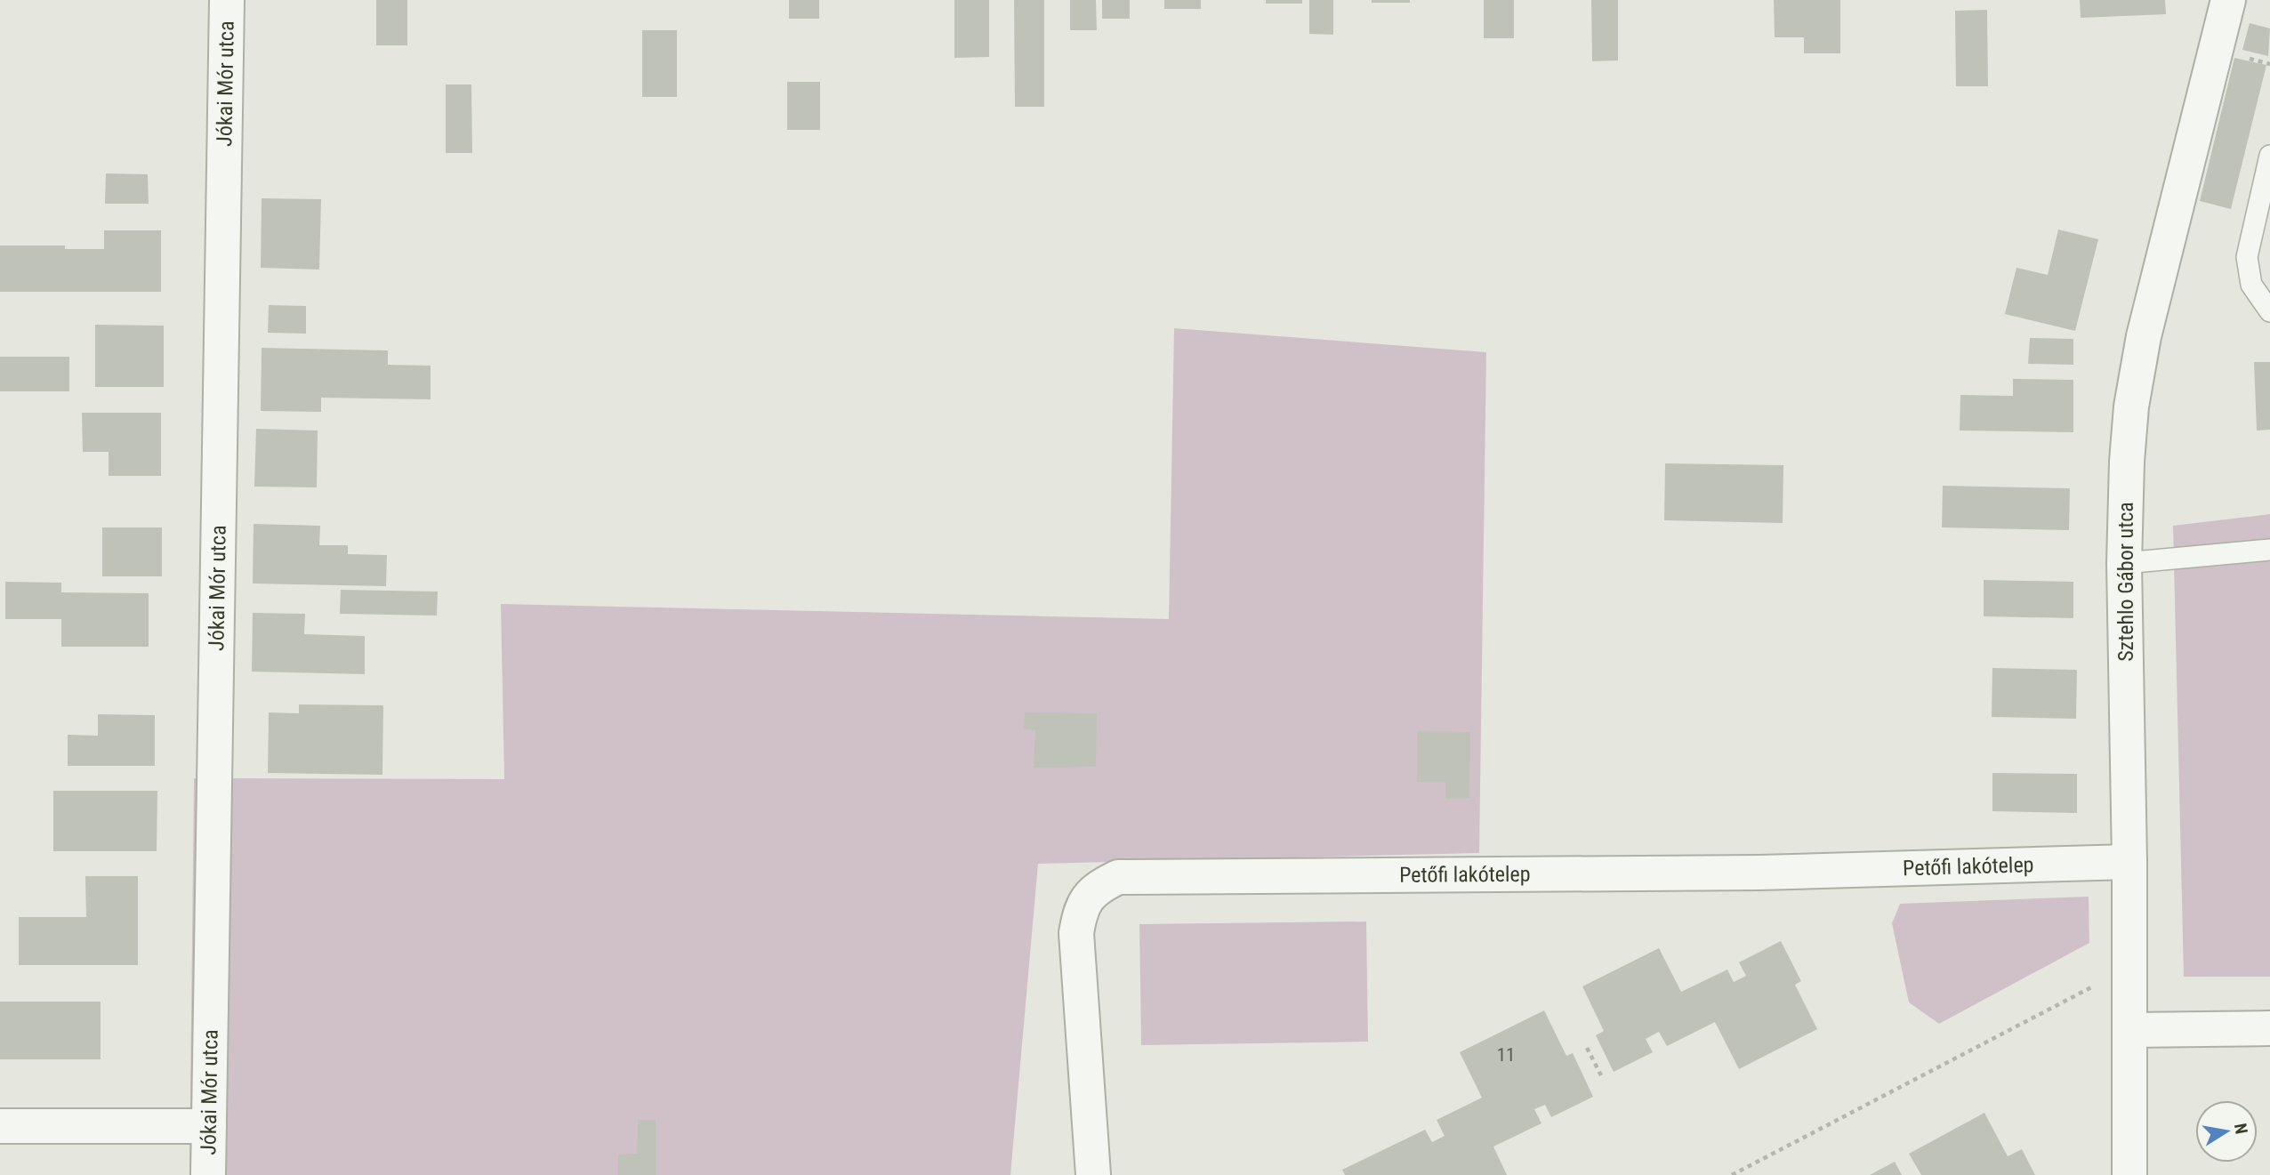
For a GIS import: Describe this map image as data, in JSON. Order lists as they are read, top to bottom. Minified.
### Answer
{"streets":{"street":["Jókai Mór utca","Sztehlo Gábor utca","Petőfi lakótelep"]},"crossings":[["Sztehlo Gábor utca","Petőfi lakótelep"]],"house_numbers":["11"],"north":"right"}
